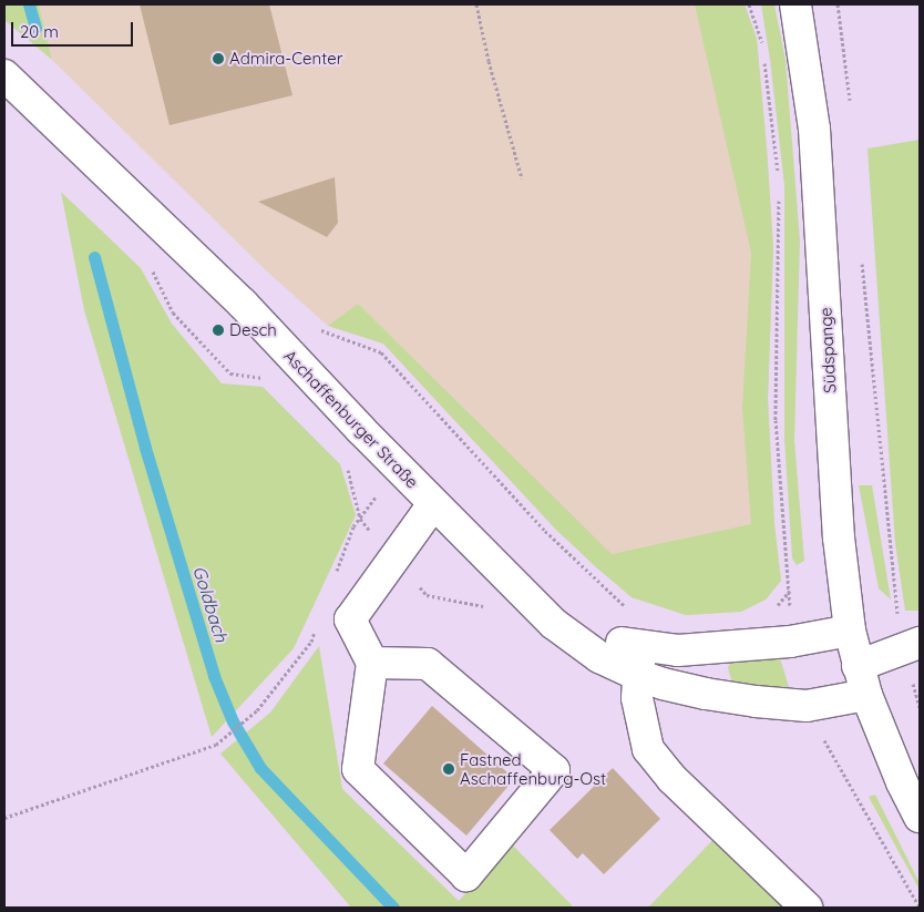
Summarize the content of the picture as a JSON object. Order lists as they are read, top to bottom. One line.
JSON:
{"streets":{"street":["Südspange","Aschaffenburger Straße"]},"crossings":[["Südspange","Aschaffenburger Straße"]],"water":["Goldbach"],"places":["Admira-Center","Desch","Fastned Aschaffenburg-Ost"],"scale_bar":"20 m"}
